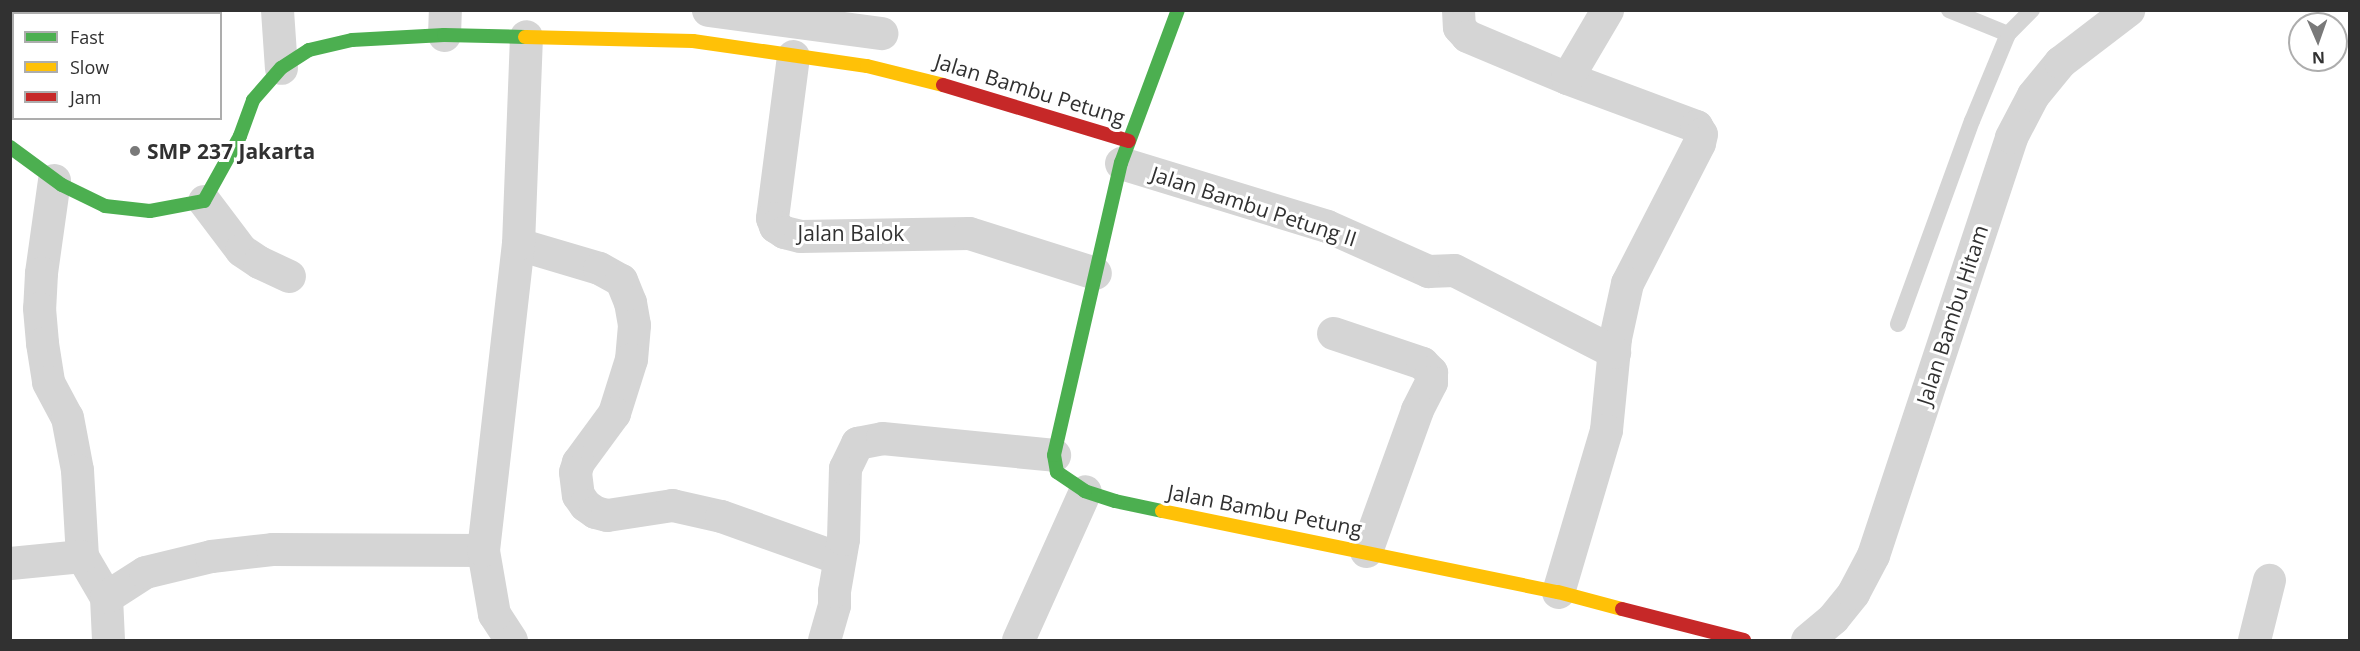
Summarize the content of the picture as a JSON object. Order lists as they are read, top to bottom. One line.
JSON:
{"streets":{"street":["Jalan Bambu Petung","Jalan Bambu Petung II","Jalan Balok","Jalan Bambu Hitam"]},"crossings":[["Jalan Bambu Petung","Jalan Bambu Petung II"],["Jalan Bambu Petung","Jalan Balok"]],"places":["SMP 237 Jakarta"],"legend":["Fast","Slow","Jam"],"north":"bottom"}
